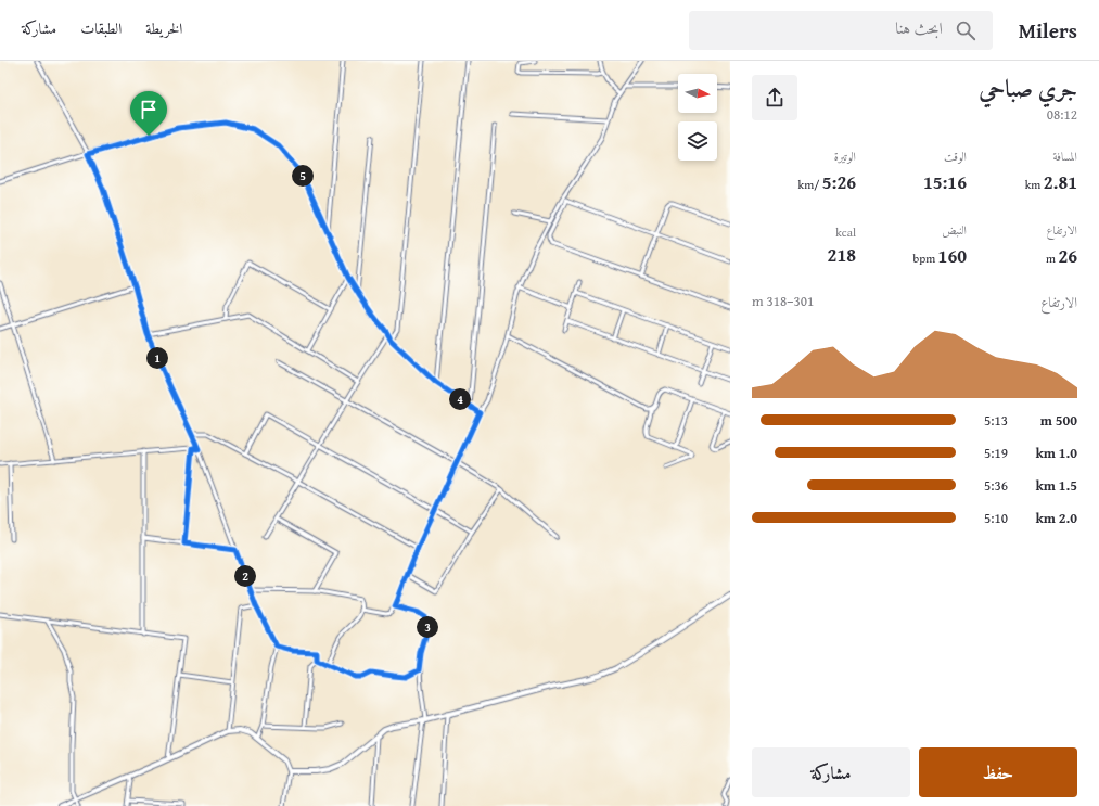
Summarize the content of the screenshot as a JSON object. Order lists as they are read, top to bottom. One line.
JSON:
{"north":"right","page":{"header":"Milers","search":"ابحث هنا","nav":["الخريطة","الطبقات","مشاركة"],"heading":["جري صباحي","08:12"],"stats":[["المسافة","2.81 km"],["الوقت","15:16"],["الوتيرة","5:26 /km"],["الارتفاع","26 m"],["النبض","160 bpm"],["kcal","218"]],"pins":["5","1","4","2","3"],"chart":["الارتفاع","301–318 m"],"list":[{"name":"500 m","note":"5:13"},{"name":"1.0 km","note":"5:19"},{"name":"1.5 km","note":"5:36"},{"name":"2.0 km","note":"5:10"}],"buttons":["حفظ","مشاركة"]}}
